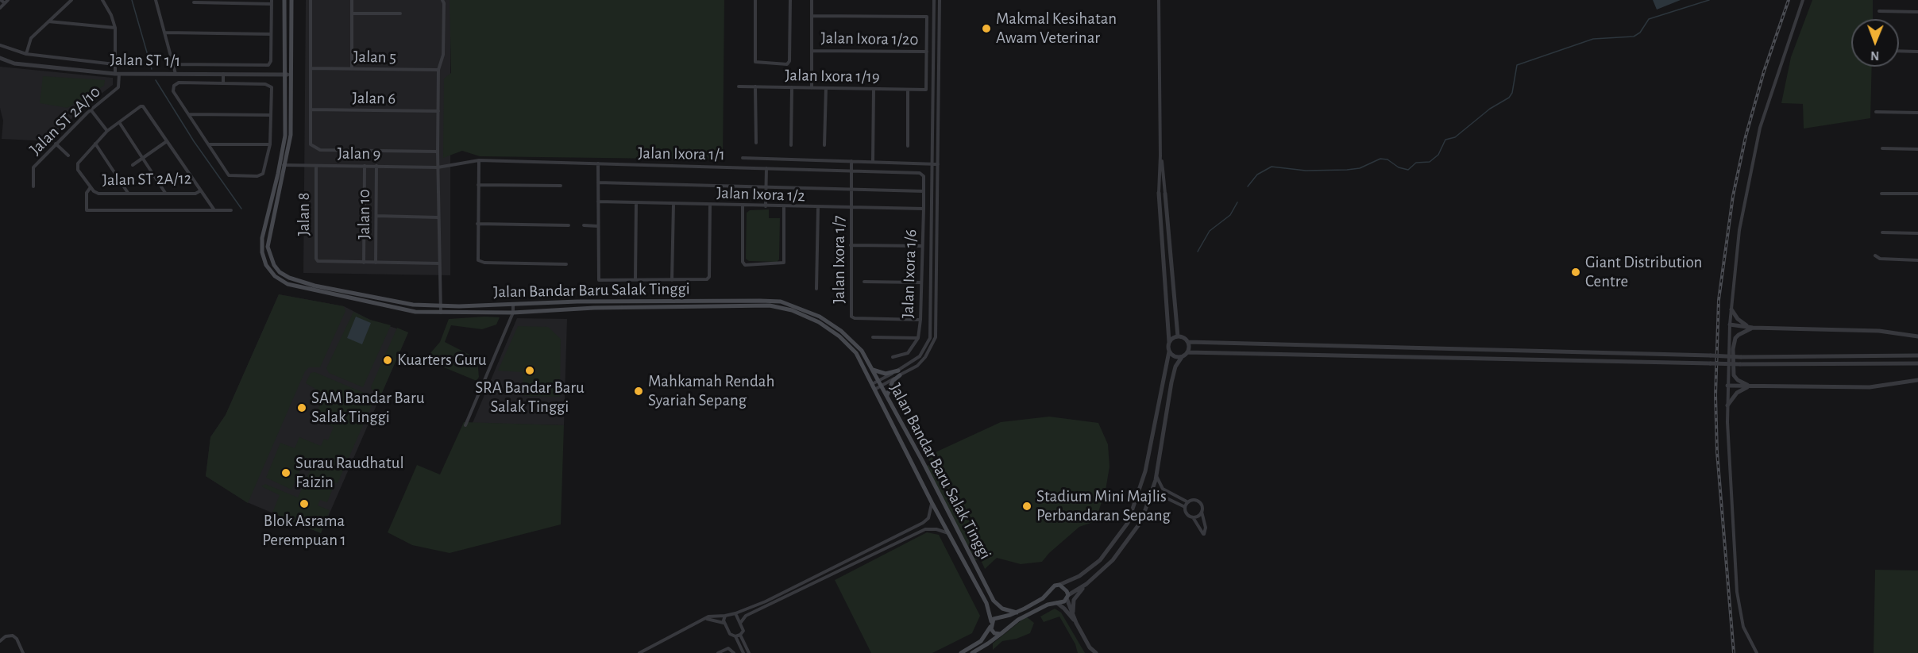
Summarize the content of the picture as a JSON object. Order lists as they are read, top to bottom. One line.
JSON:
{"streets":{"main road":["Jalan Bandar Baru Salak Tinggi"],"street":["Jalan Ixora 1/20","Jalan 5","Jalan ST 1/1","Jalan Ixora 1/19","Jalan 6","Jalan ST 2A/10","Jalan 9","Jalan Ixora 1/1","Jalan ST 2A/12","Jalan Ixora 1/2","Jalan 8","Jalan 10","Jalan Ixora 1/7","Jalan Ixora 1/6"]},"crossings":[["Jalan Ixora 1/20","Jalan Ixora 1/19"],["Jalan ST 1/1","Jalan ST 2A/10"],["Jalan ST 1/1","Jalan Bandar Baru Salak Tinggi"],["Jalan 9","Jalan Ixora 1/1"],["Jalan 9","Jalan 8"],["Jalan 9","Jalan 10"],["Jalan 9","Jalan Bandar Baru Salak Tinggi"],["Jalan Ixora 1/1","Jalan Ixora 1/7"],["Jalan Ixora 1/1","Jalan Ixora 1/6"],["Jalan Ixora 1/2","Jalan Ixora 1/7"],["Jalan Ixora 1/2","Jalan Ixora 1/6"],["Jalan 8","Jalan 10"],["Jalan Ixora 1/7","Jalan Ixora 1/6"]],"places":["Makmal Kesihatan Awam Veterinar","Giant Distribution Centre","Kuarters Guru","SRA Bandar Baru Salak Tinggi","Mahkamah Rendah Syariah Sepang","SAM Bandar Baru Salak Tinggi","Surau Raudhatul Faizin","Blok Asrama Perempuan 1","Stadium Mini Majlis Perbandaran Sepang"],"north":"bottom"}
